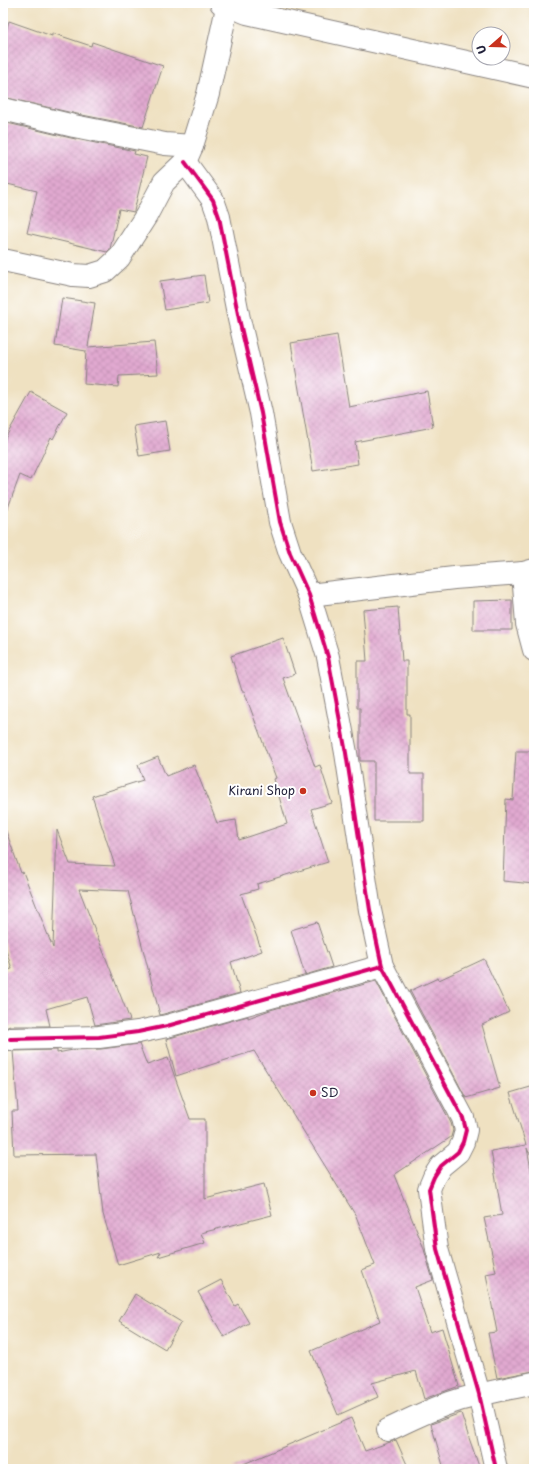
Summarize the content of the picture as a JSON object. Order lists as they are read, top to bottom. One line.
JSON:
{"places":["Kirani Shop","SD"],"north":"left"}
